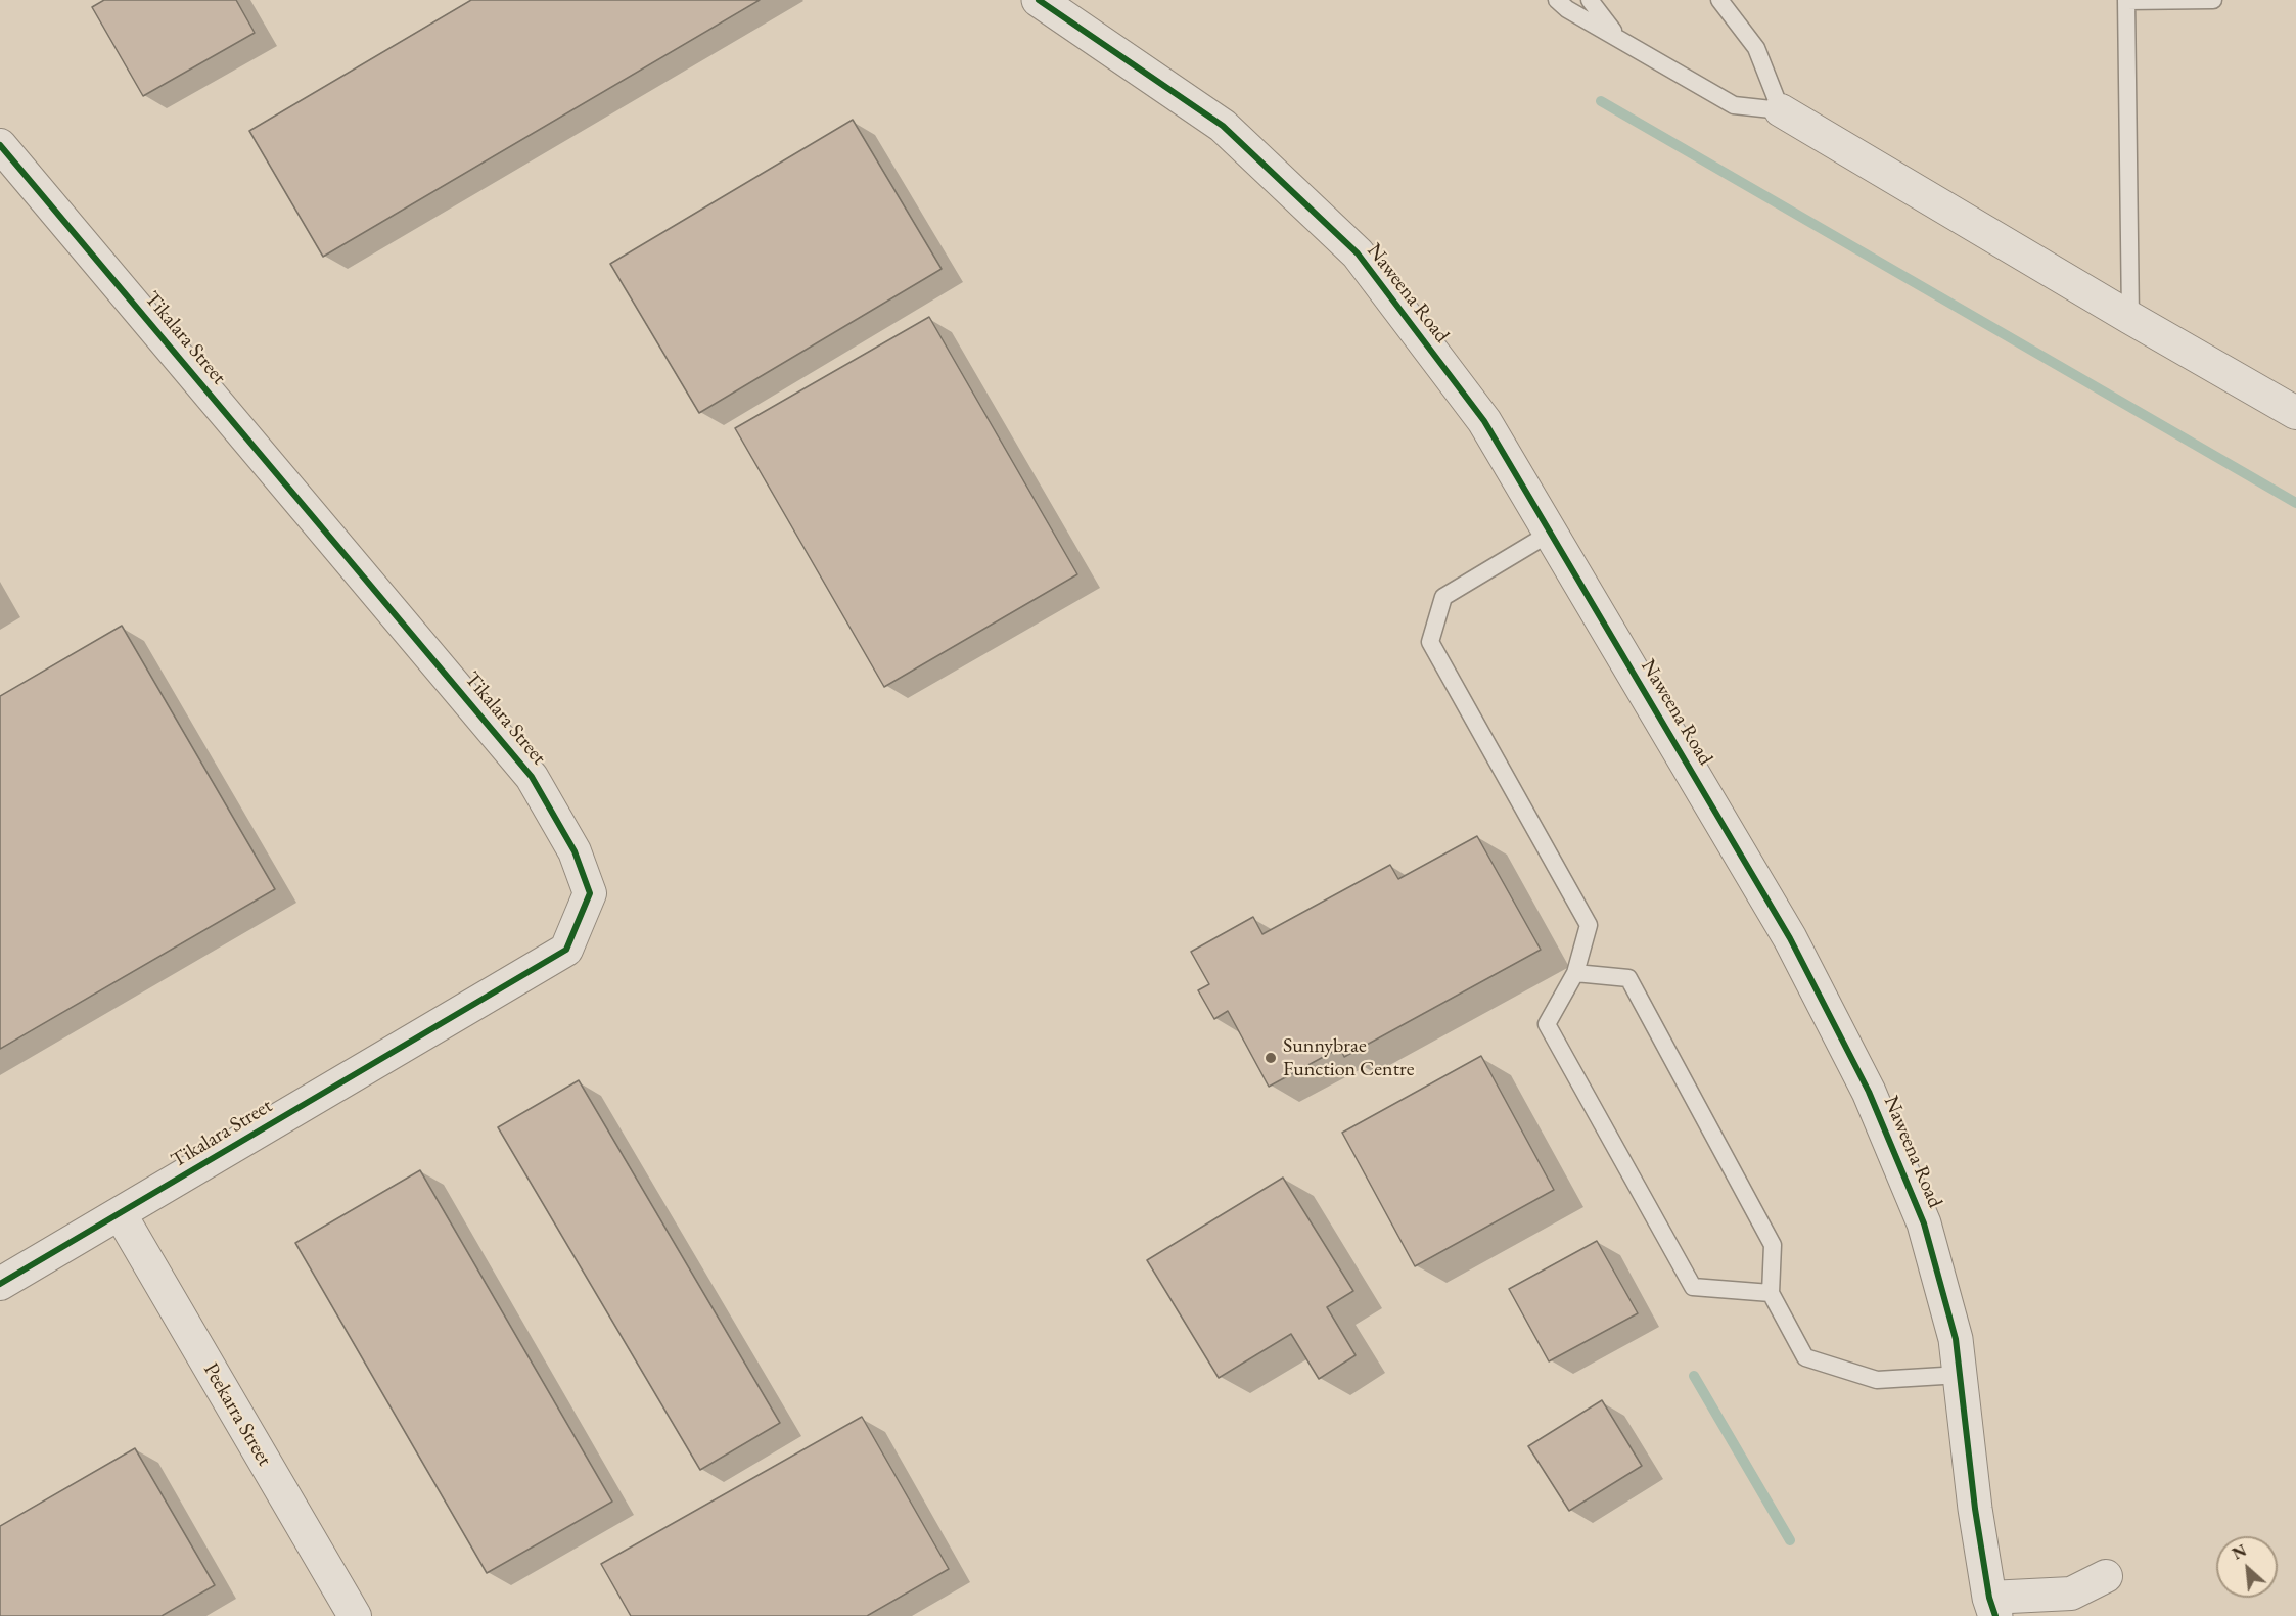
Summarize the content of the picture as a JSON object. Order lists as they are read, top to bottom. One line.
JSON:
{"streets":{"street":["Naweena Road","Tikalara Street","Peekarra Street"]},"crossings":[["Tikalara Street","Peekarra Street"]],"places":["Sunnybrae Function Centre"],"north":"top left"}
